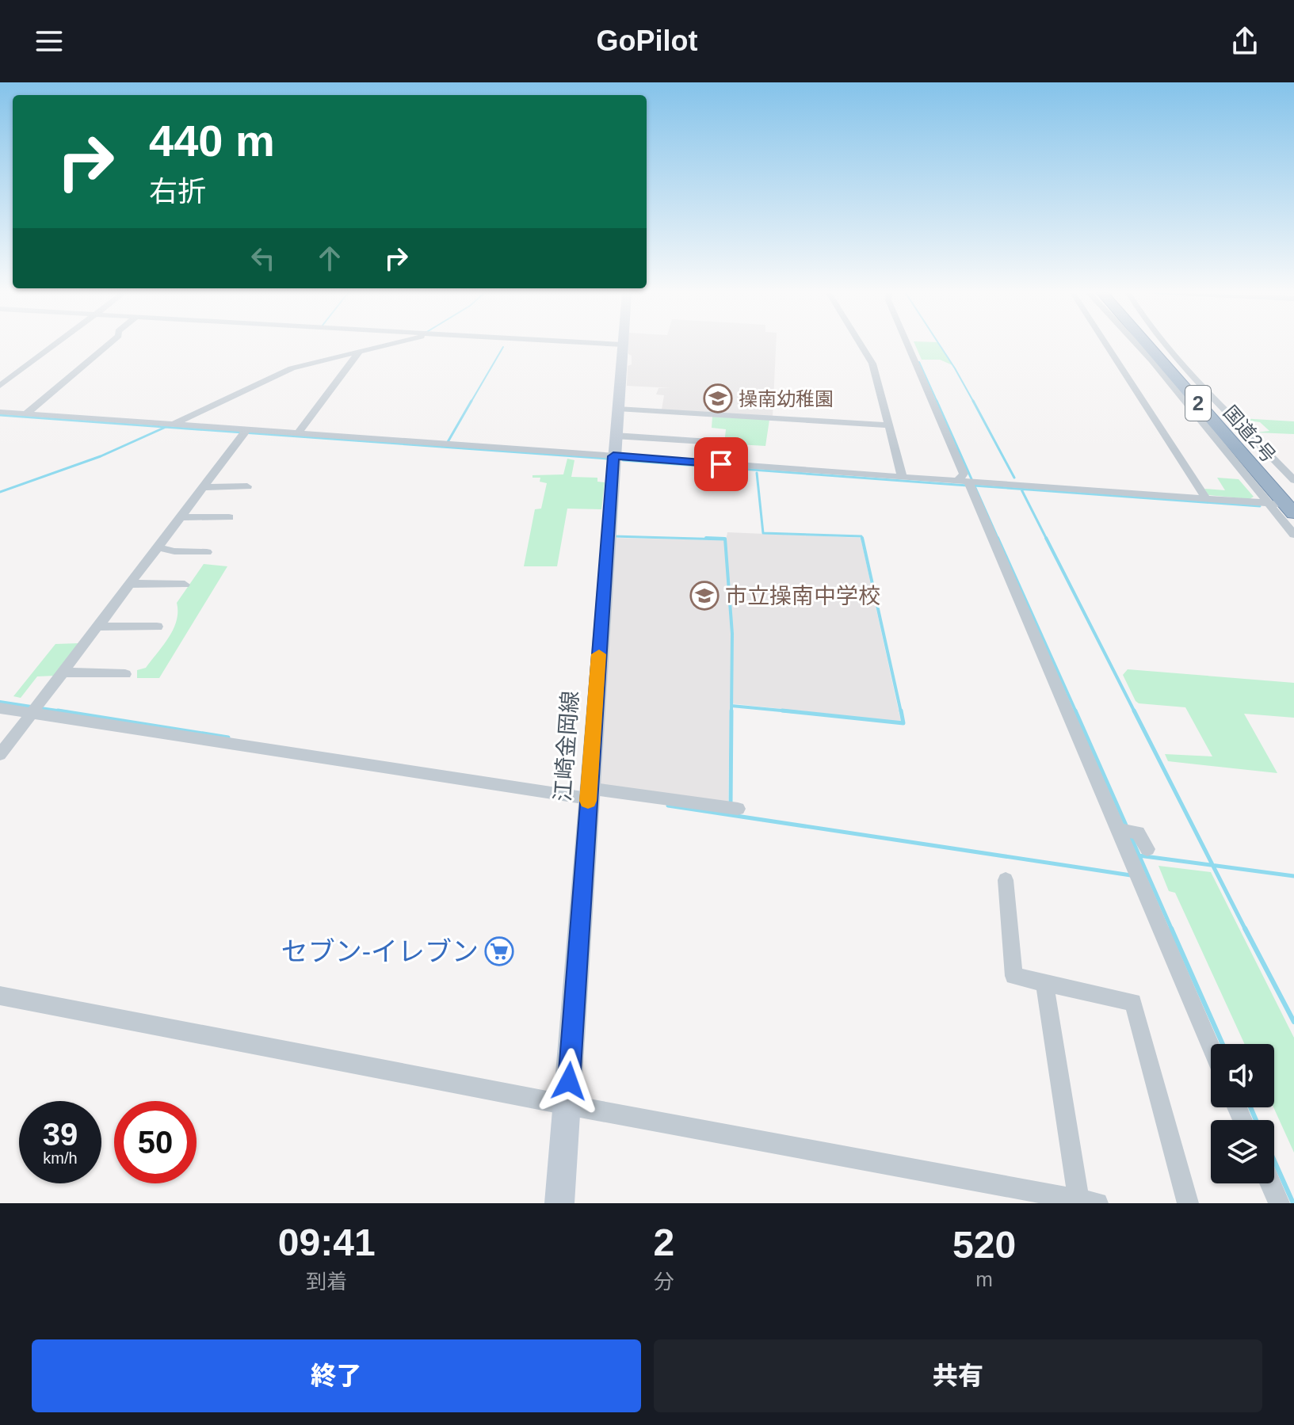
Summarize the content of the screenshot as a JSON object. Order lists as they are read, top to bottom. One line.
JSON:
{"streets":{"highway":["2","国道2号"],"main road":["江崎金岡線"]},"places":{"school or university":["操南幼稚園","市立操南中学校"],"supermarket":["セブン-イレブン"]},"page":{"header":"GoPilot","turn":["440 m","右折"],"speed":"39 km/h","limit":"50","eta":["09:41","到着","2","分","520","m"],"buttons":["終了","共有"]}}
